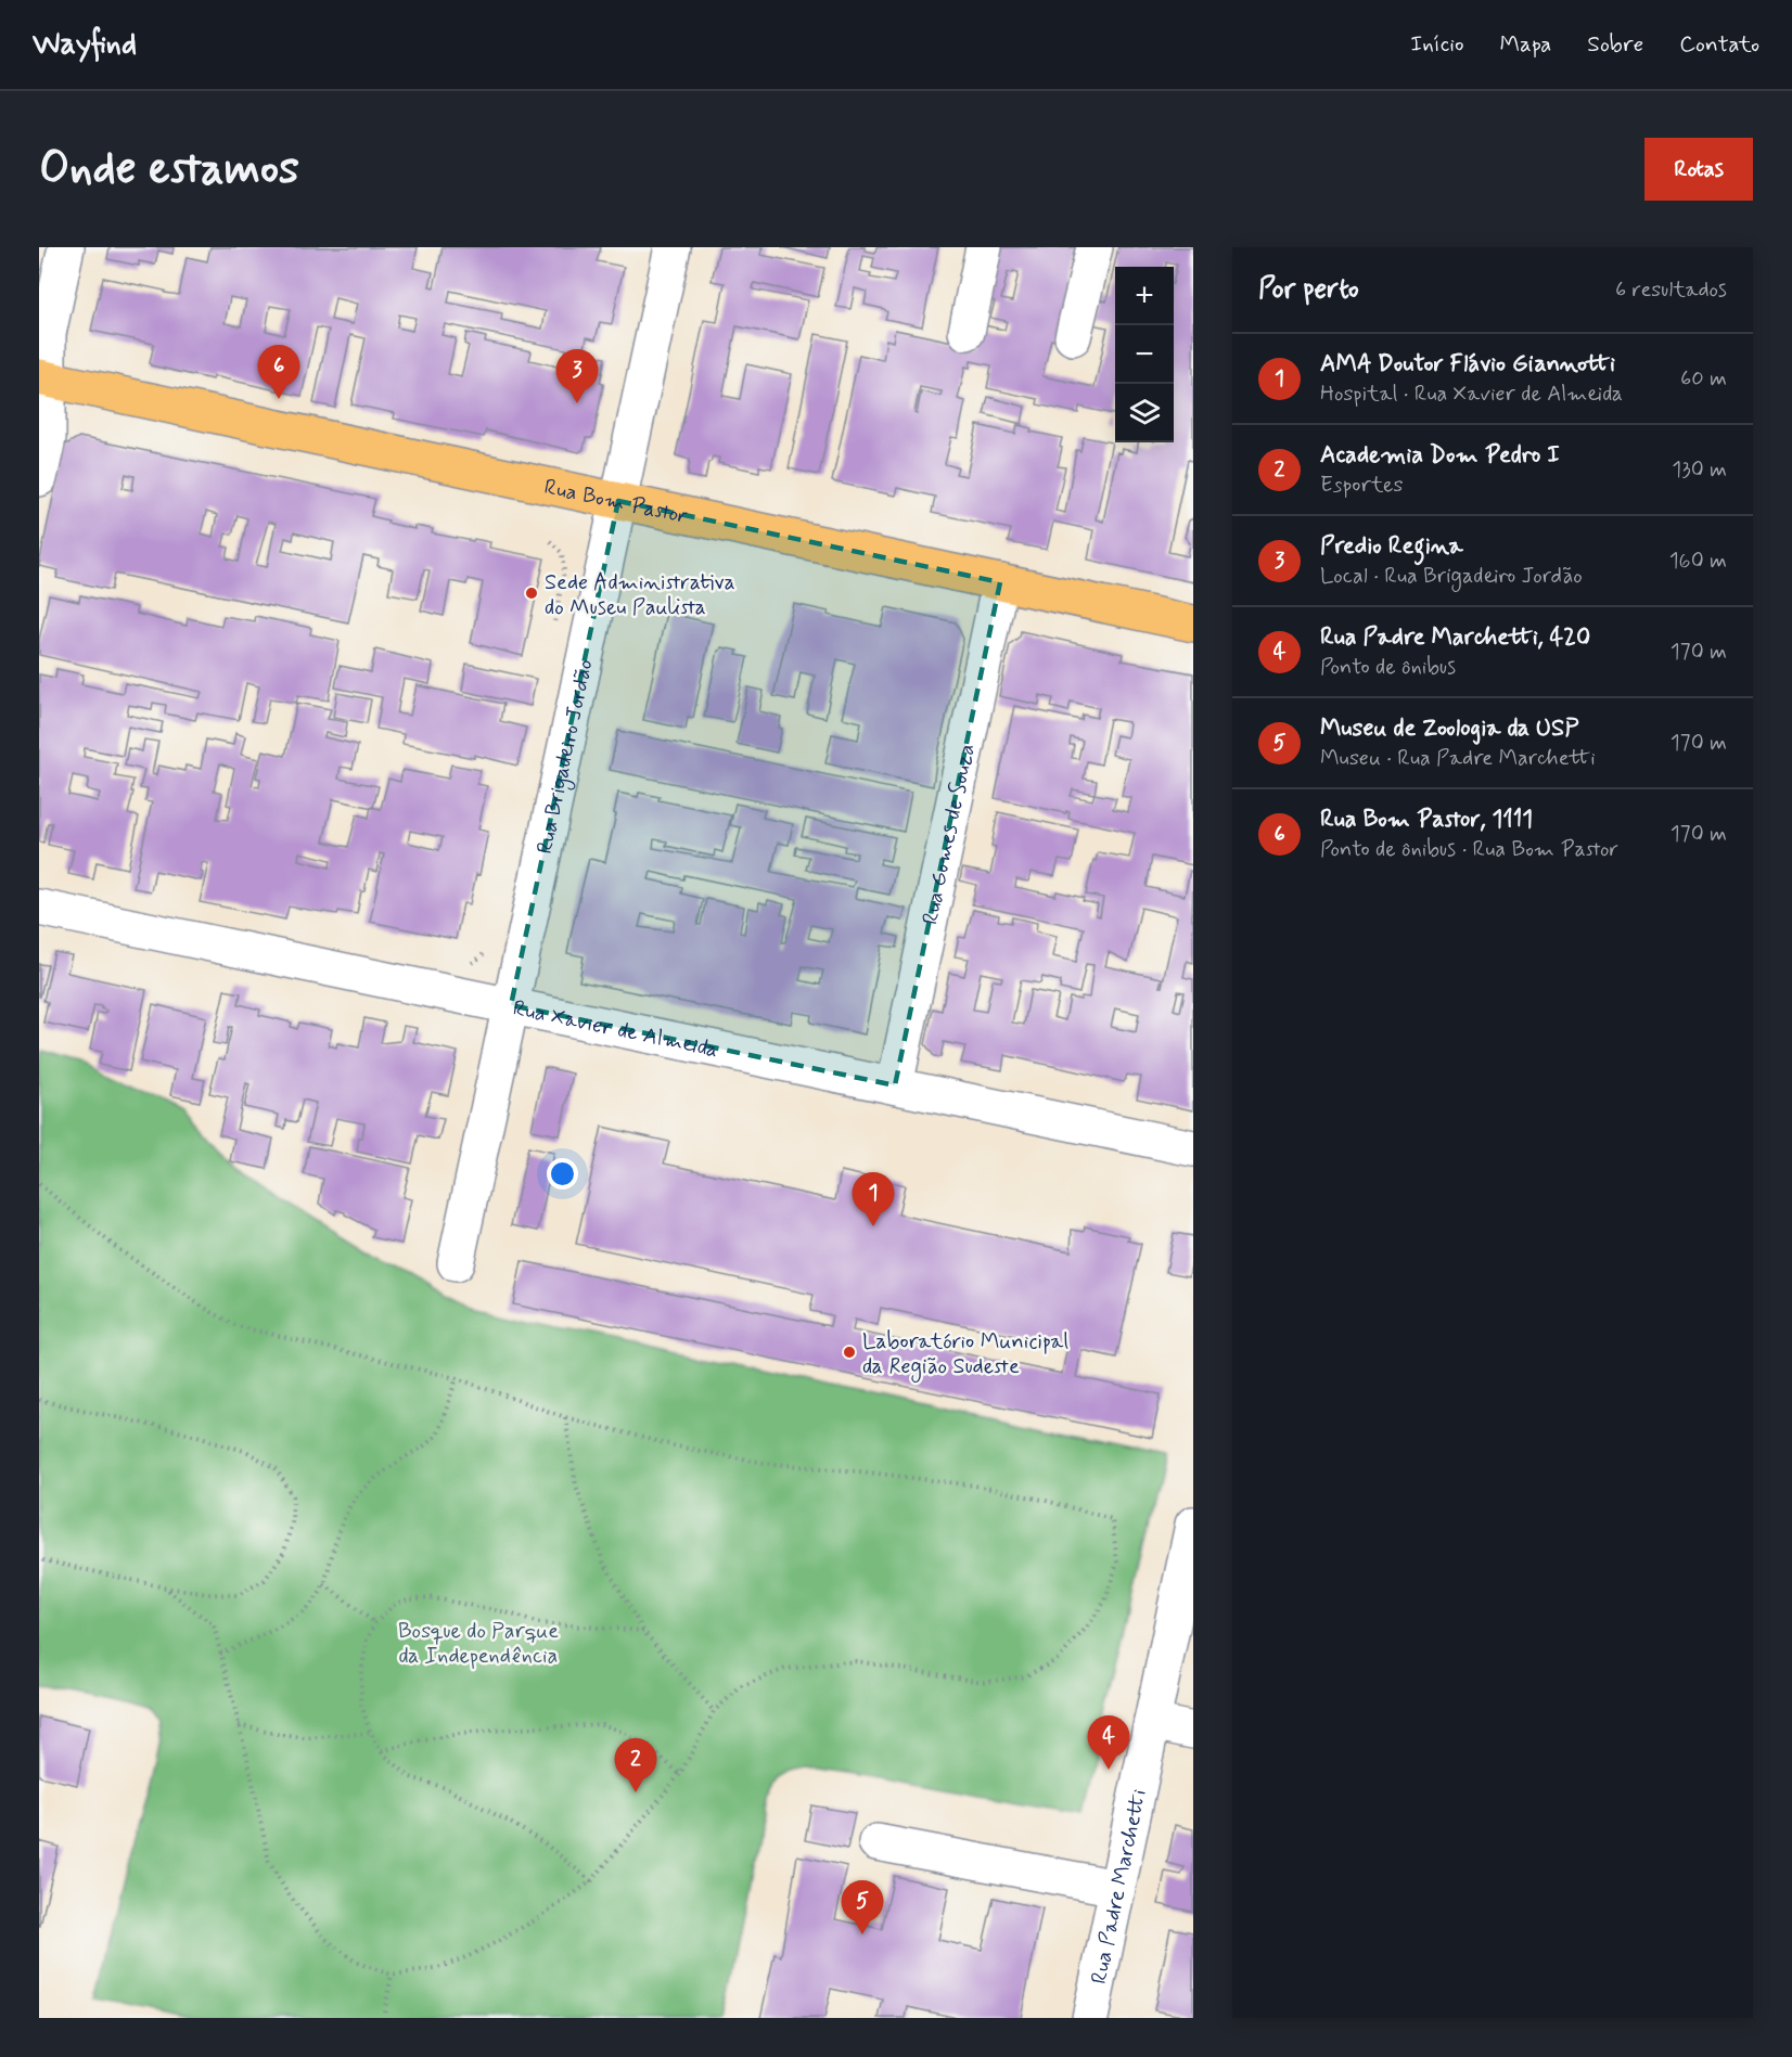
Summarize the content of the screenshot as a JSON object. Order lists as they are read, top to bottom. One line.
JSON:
{"streets":{"main road":["Rua Bom Pastor"],"street":["Rua Brigadeiro Jordão","Rua Gomes de Souza","Rua Xavier de Almeida","Rua Padre Marchetti"]},"crossings":[["Rua Bom Pastor","Rua Brigadeiro Jordão"],["Rua Bom Pastor","Rua Gomes de Souza"],["Rua Brigadeiro Jordão","Rua Xavier de Almeida"],["Rua Gomes de Souza","Rua Xavier de Almeida"]],"parks":["Bosque do Parque da Independência"],"places":["Sede Administrativa do Museu Paulista","Laboratório Municipal da Região Sudeste"],"page":{"header":"Wayfind","nav":["Início","Mapa","Sobre","Contato"],"buttons":"Rotas","title":"Onde estamos","heading":["Por perto","6 resultados"],"map_buttons":["+","−"],"list":[{"mark":"1","name":"AMA Doutor Flávio Giannotti","note":"Hospital · Rua Xavier de Almeida","value":"60 m"},{"mark":"2","name":"Academia Dom Pedro I","note":"Esportes","value":"130 m"},{"mark":"3","name":"Predio Regina","note":"Local · Rua Brigadeiro Jordão","value":"160 m"},{"mark":"4","name":"Rua Padre Marchetti, 420","note":"Ponto de ônibus","value":"170 m"},{"mark":"5","name":"Museu de Zoologia da USP","note":"Museu · Rua Padre Marchetti","value":"170 m"},{"mark":"6","name":"Rua Bom Pastor, 1111","note":"Ponto de ônibus · Rua Bom Pastor","value":"170 m"}],"pins":["6","3","1","4","2","5"]}}
